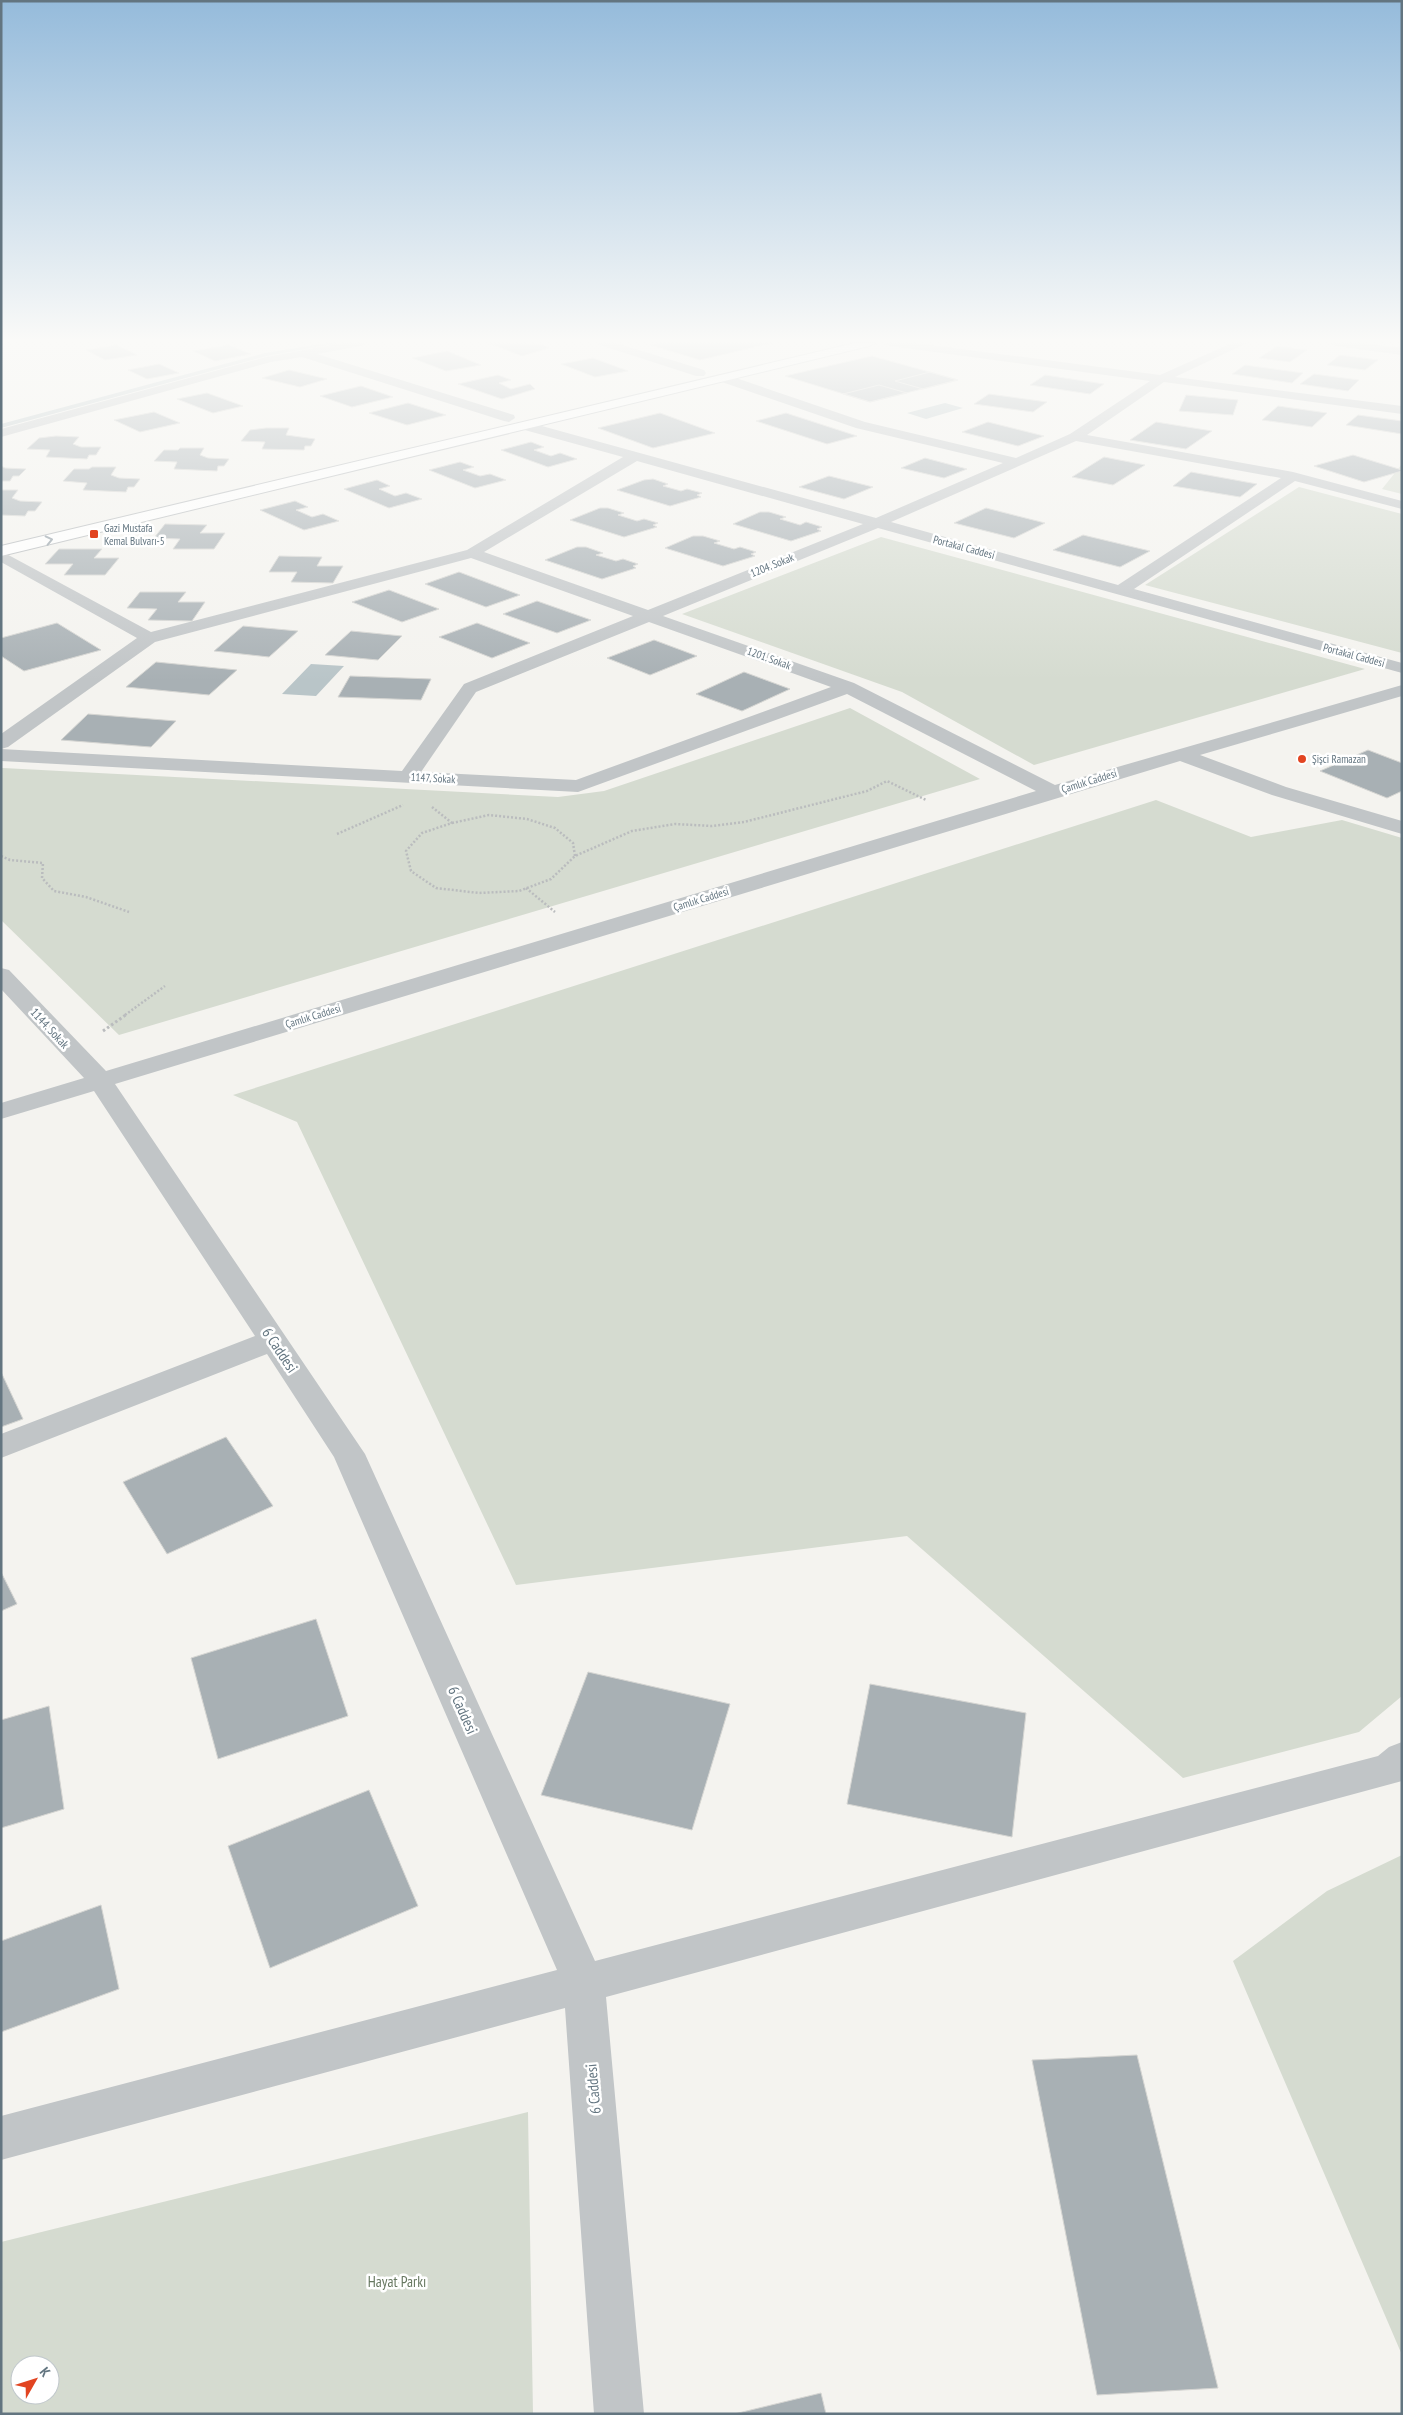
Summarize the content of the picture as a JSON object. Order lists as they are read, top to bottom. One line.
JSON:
{"streets":{"street":["Portakal Caddesi","1204. Sokak","1201. Sokak","1147. Sokak","Çamlık Caddesi","1144. Sokak","6 Caddesi"]},"crossings":[["Portakal Caddesi","1204. Sokak"],["1204. Sokak","1201. Sokak"],["1204. Sokak","1147. Sokak"],["1201. Sokak","1147. Sokak"],["1201. Sokak","Çamlık Caddesi"],["Çamlık Caddesi","1144. Sokak"],["Çamlık Caddesi","6 Caddesi"],["1144. Sokak","6 Caddesi"]],"parks":["Hayat Parkı"],"places":{"transit":["Gazi Mustafa Kemal Bulvarı-5"],"other":["Şişci Ramazan"]},"north":"top right"}
